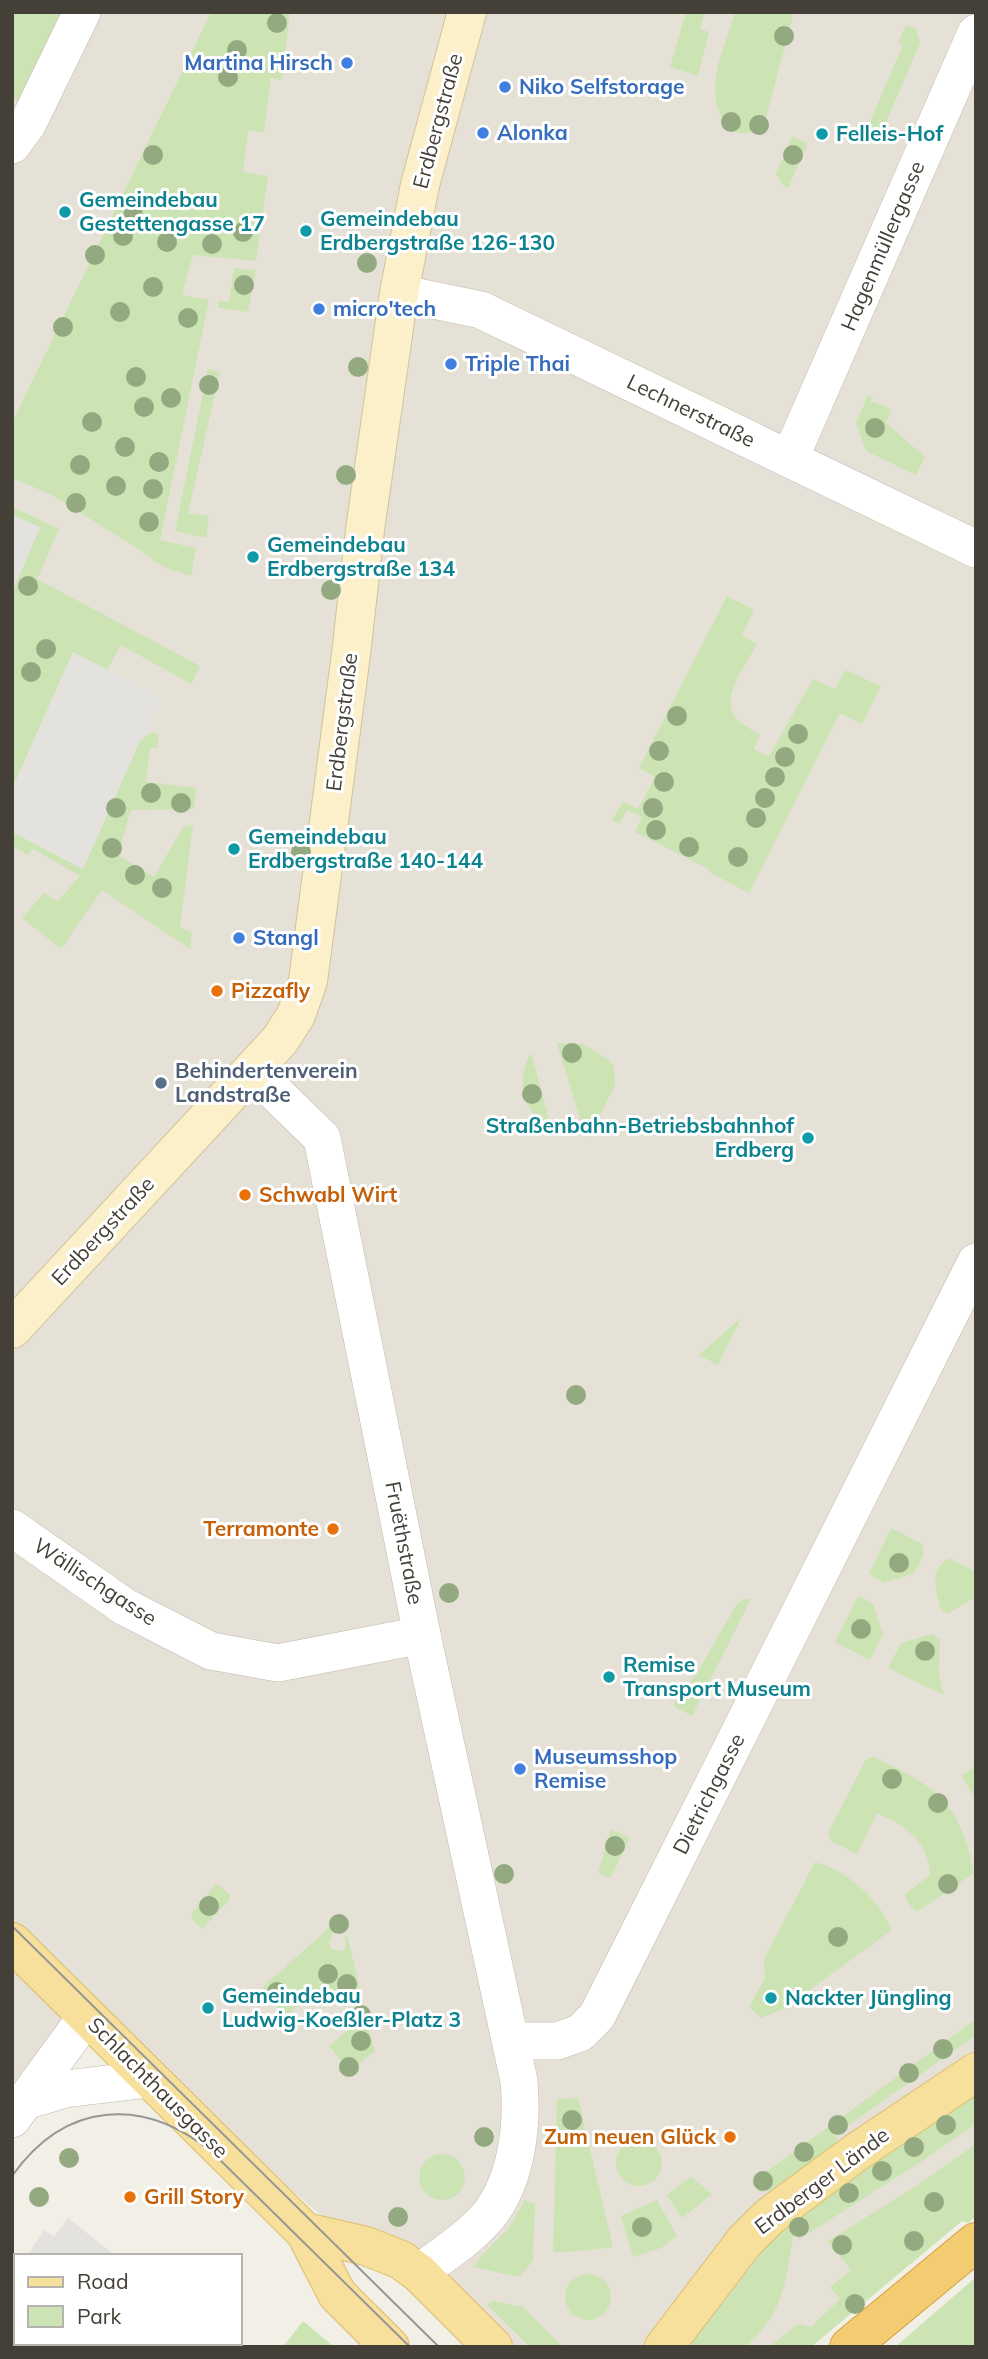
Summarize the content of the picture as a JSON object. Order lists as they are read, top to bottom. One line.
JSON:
{"streets":{"main road":["Schlachthausgasse","Erdberger Lände"],"street":["Erdbergstraße","Hagenmüllergasse","Lechnerstraße","Fruëthstraße","Wällischgasse","Dietrichgasse"]},"crossings":[["Erdbergstraße","Lechnerstraße"],["Erdbergstraße","Fruëthstraße"],["Hagenmüllergasse","Lechnerstraße"],["Fruëthstraße","Wällischgasse"],["Fruëthstraße","Dietrichgasse"]],"places":["Martina Hirsch","Niko Selfstorage","Alonka","Felleis-Hof","Gemeindebau Gestettengasse 17","Gemeindebau Erdbergstraße 126-130","micro'tech","Triple Thai","Gemeindebau Erdbergstraße 134","Gemeindebau Erdbergstraße 140-144","Stangl","Pizzafly","Behindertenverein Landstraße","Straßenbahn-Betriebsbahnhof Erdberg","Schwabl Wirt","Terramonte","Remise Transport Museum","Museumsshop Remise","Nackter Jüngling","Gemeindebau Ludwig-Koeßler-Platz 3","Zum neuen Glück","Grill Story"],"legend":["Road","Park"]}
